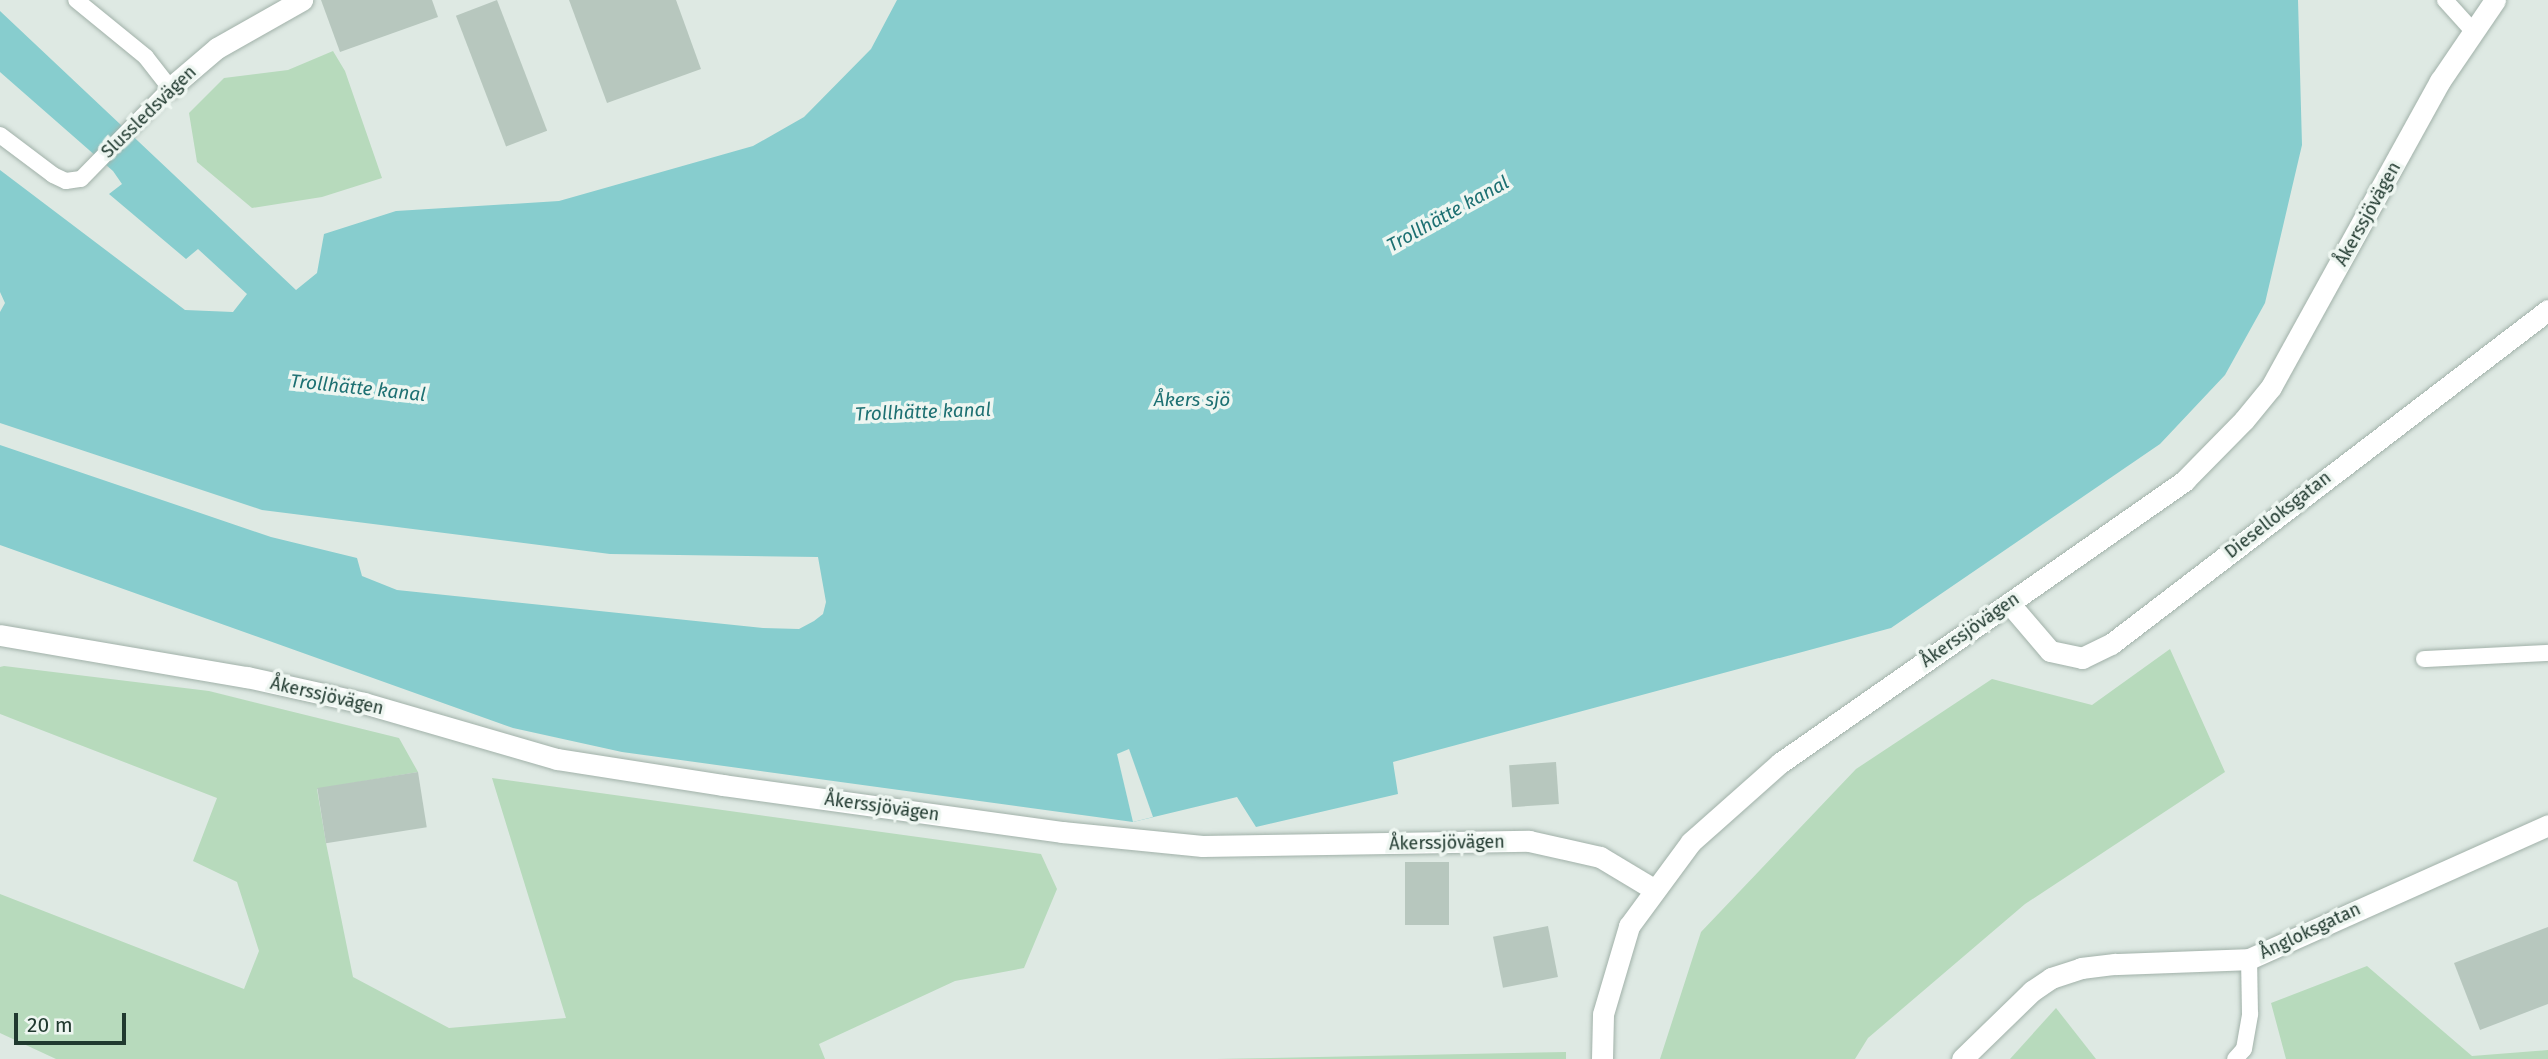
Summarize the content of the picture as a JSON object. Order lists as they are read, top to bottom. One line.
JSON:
{"streets":{"street":["Slussledsvägen","Åkerssjövägen","Dieselloksgatan","Ångloksgatan"]},"crossings":[["Åkerssjövägen","Dieselloksgatan"]],"water":["Trollhätte kanal","Åkers sjö"],"scale_bar":"20 m"}
